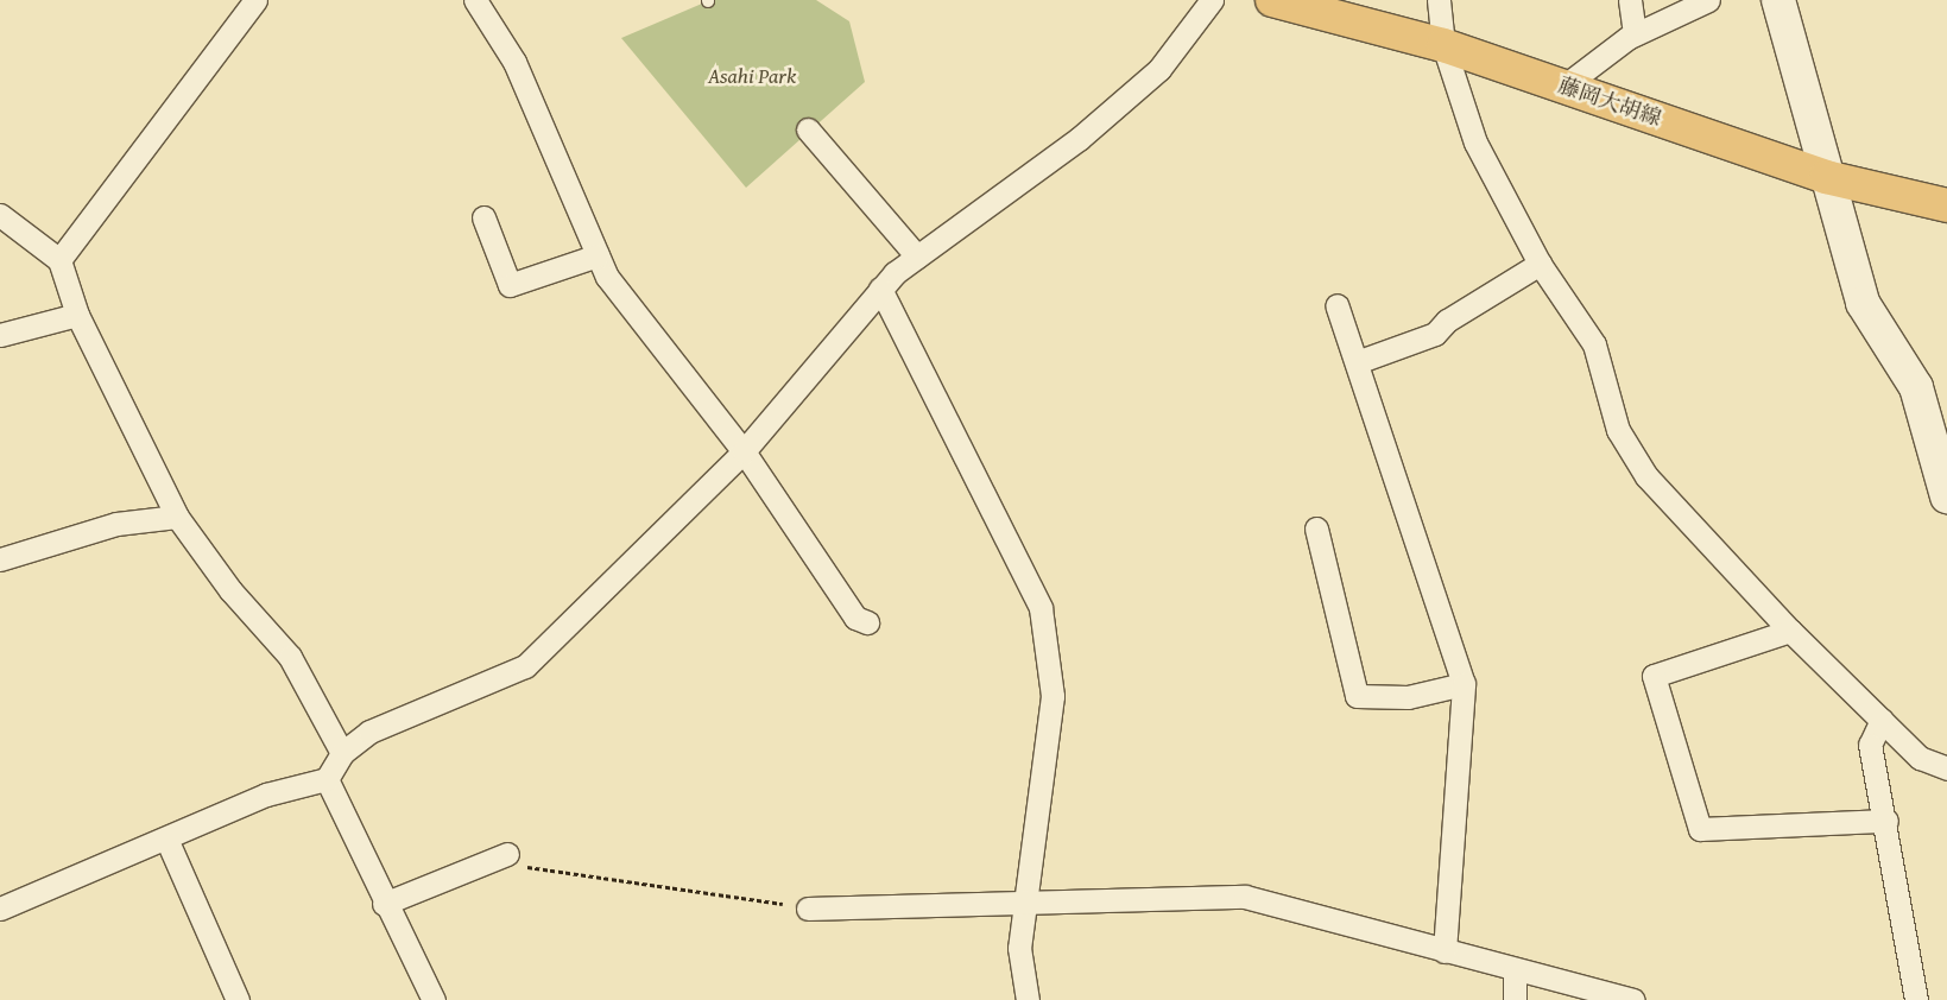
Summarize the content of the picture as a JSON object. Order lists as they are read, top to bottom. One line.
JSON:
{"streets":{"main road":["藤岡大胡線"]},"parks":["Asahi Park"]}
